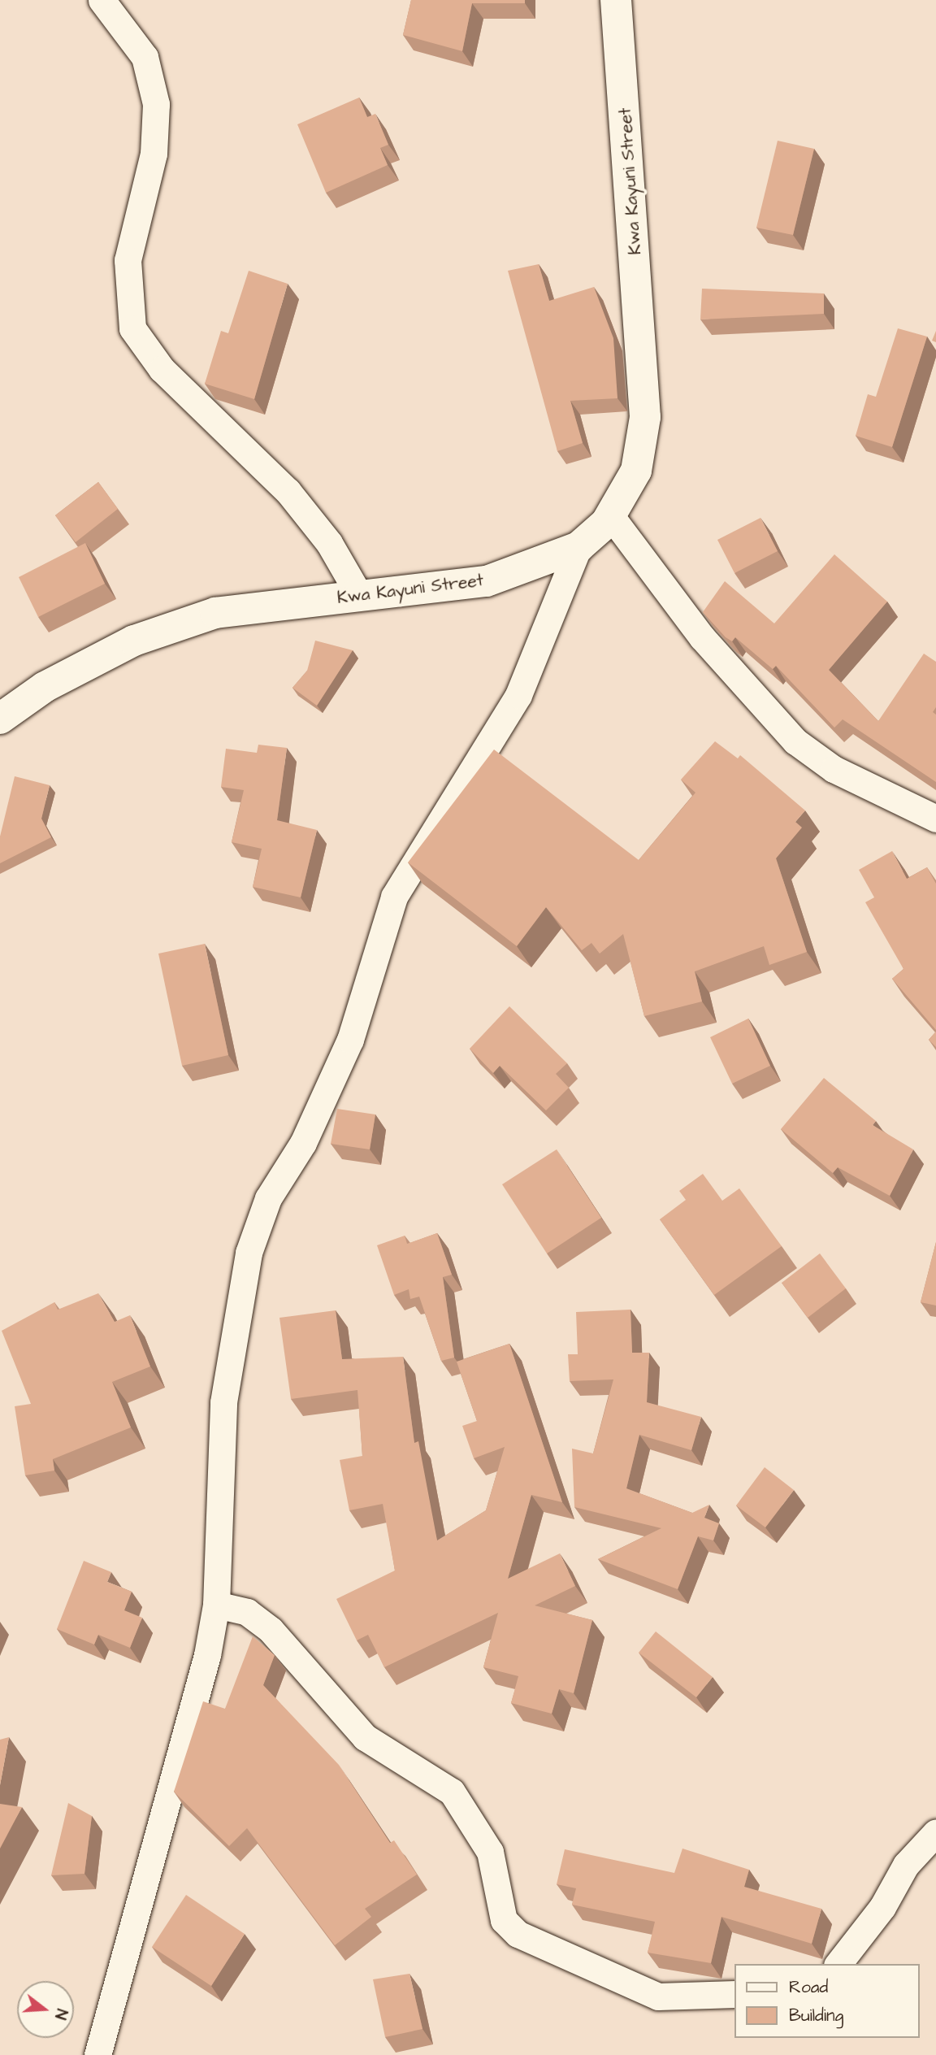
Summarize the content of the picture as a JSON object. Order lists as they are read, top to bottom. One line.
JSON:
{"streets":{"street":["Kwa Kayuni Street"]},"legend":["Road","Building"],"north":"right"}
